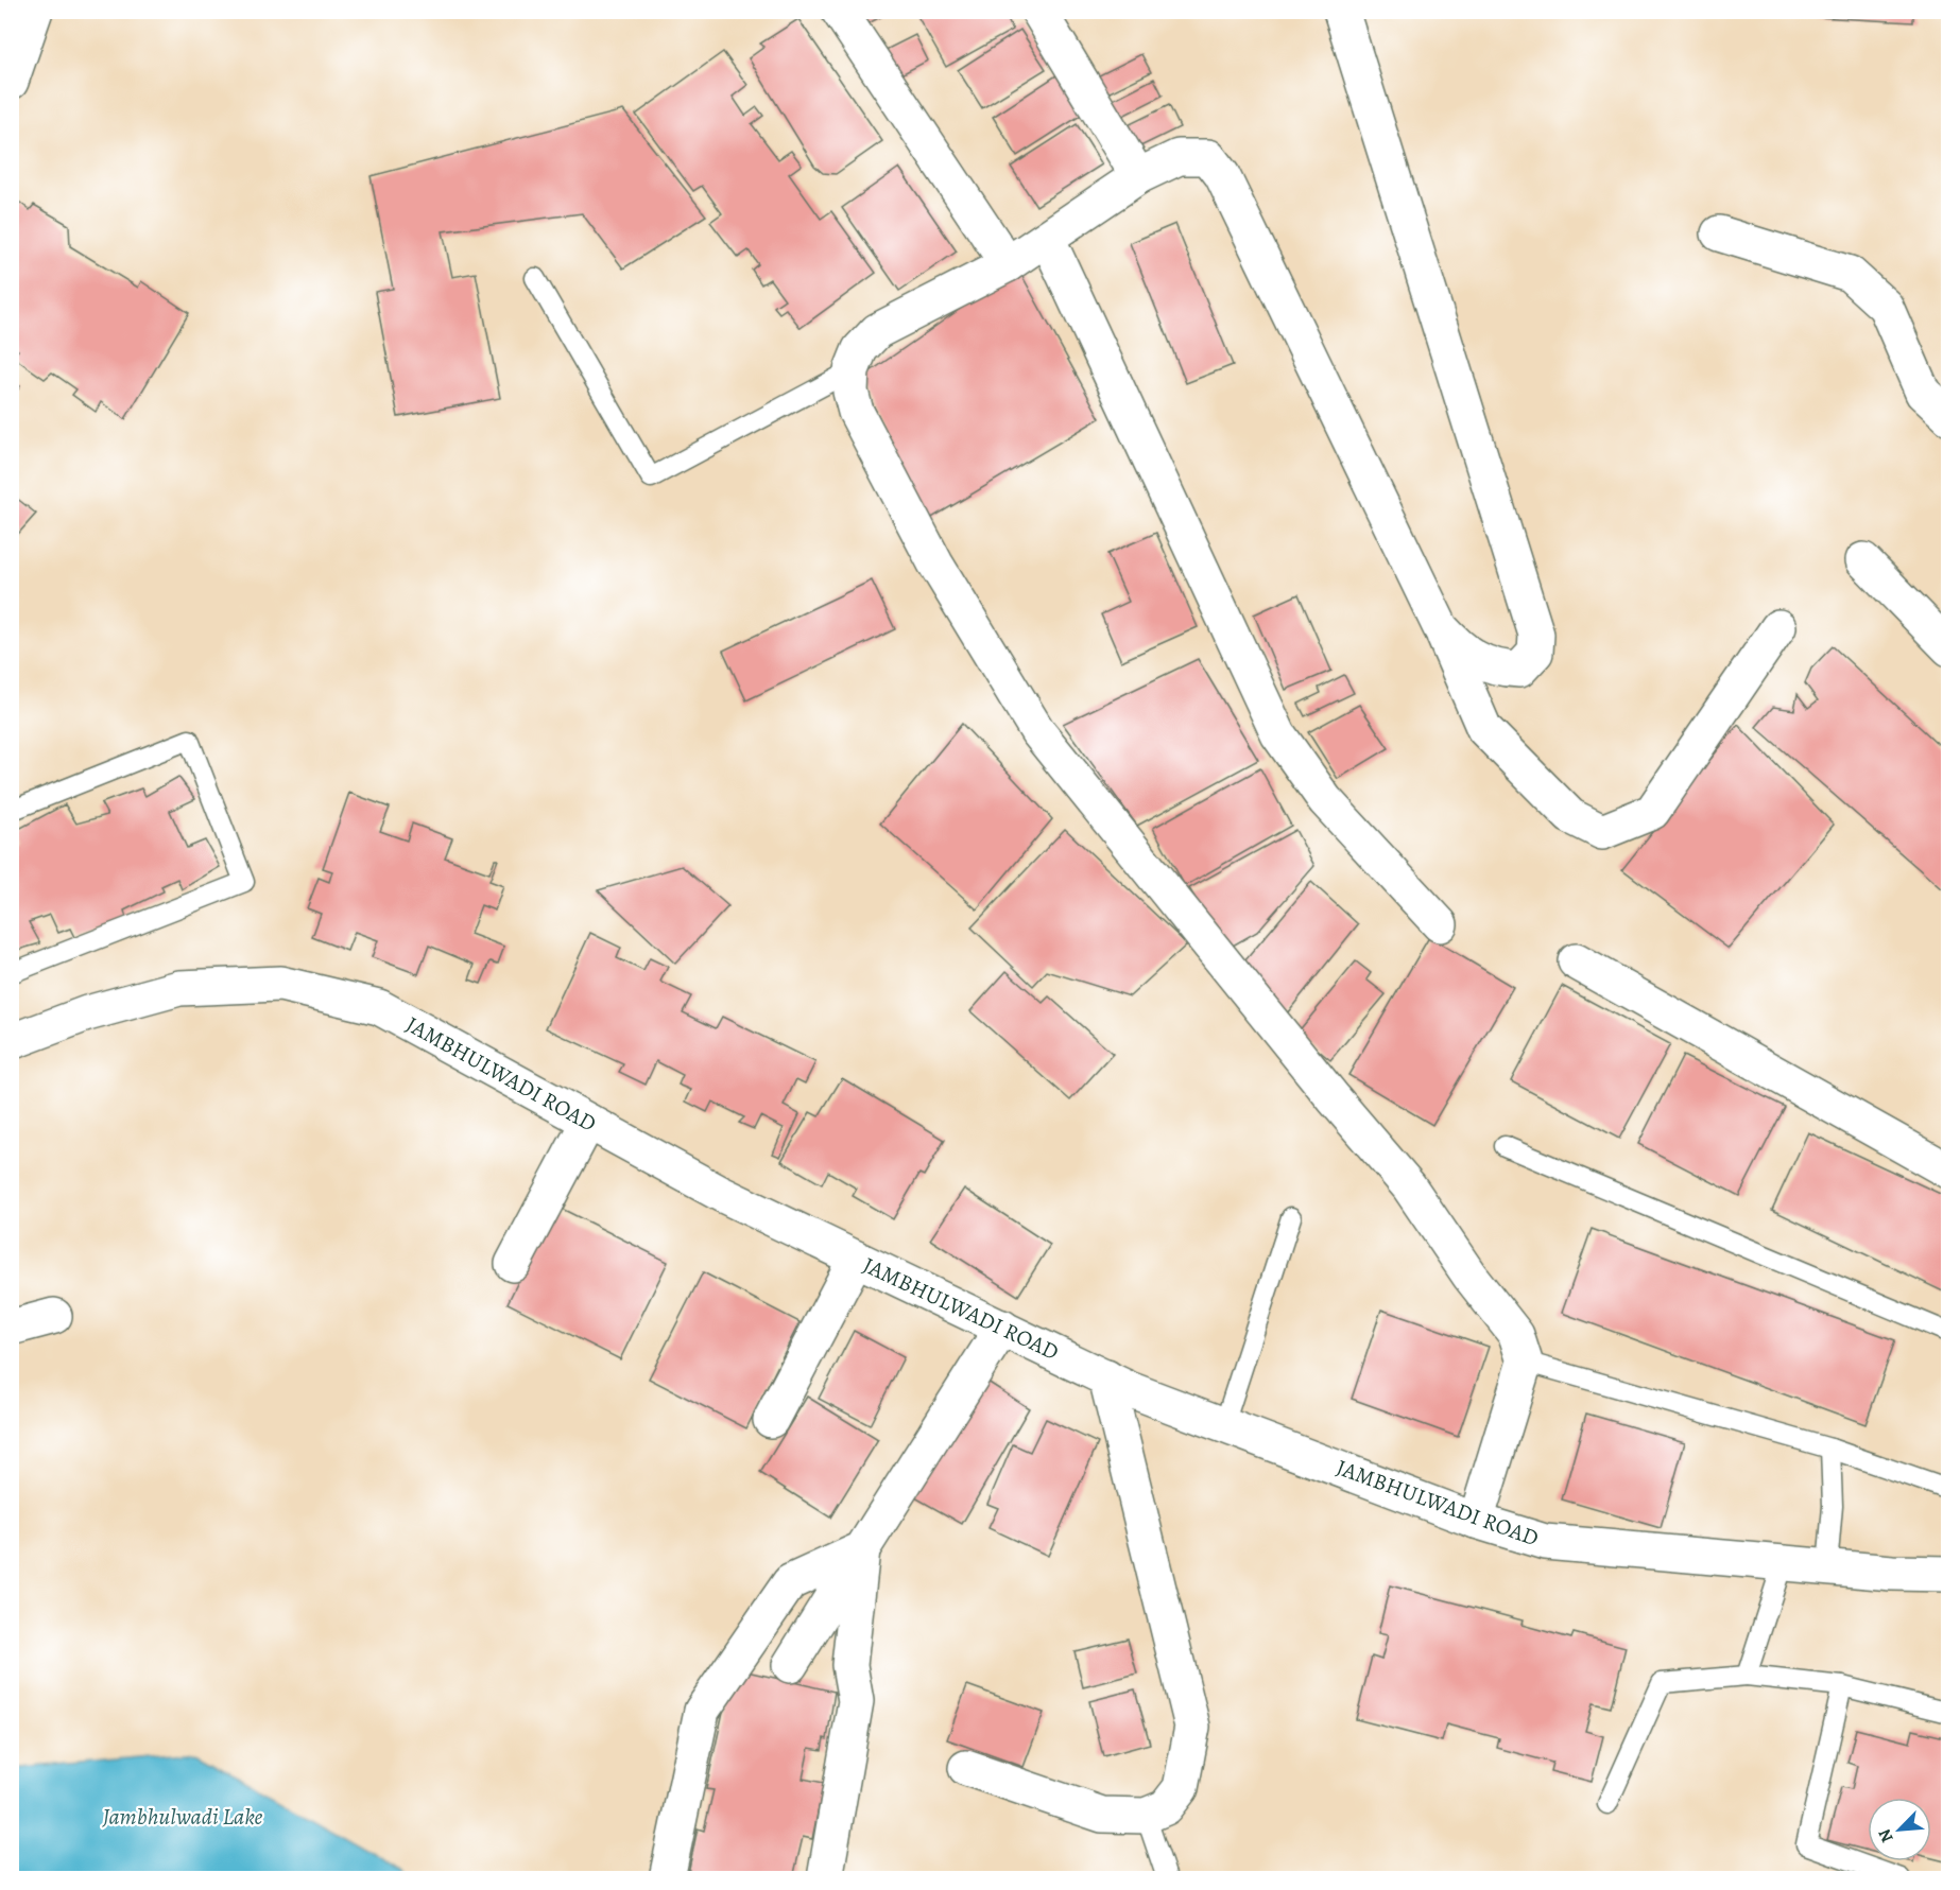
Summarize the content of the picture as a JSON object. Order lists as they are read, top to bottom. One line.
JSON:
{"streets":{"street":["JAMBHULWADI ROAD"]},"water":["Jambhulwadi Lake"],"north":"bottom left"}
